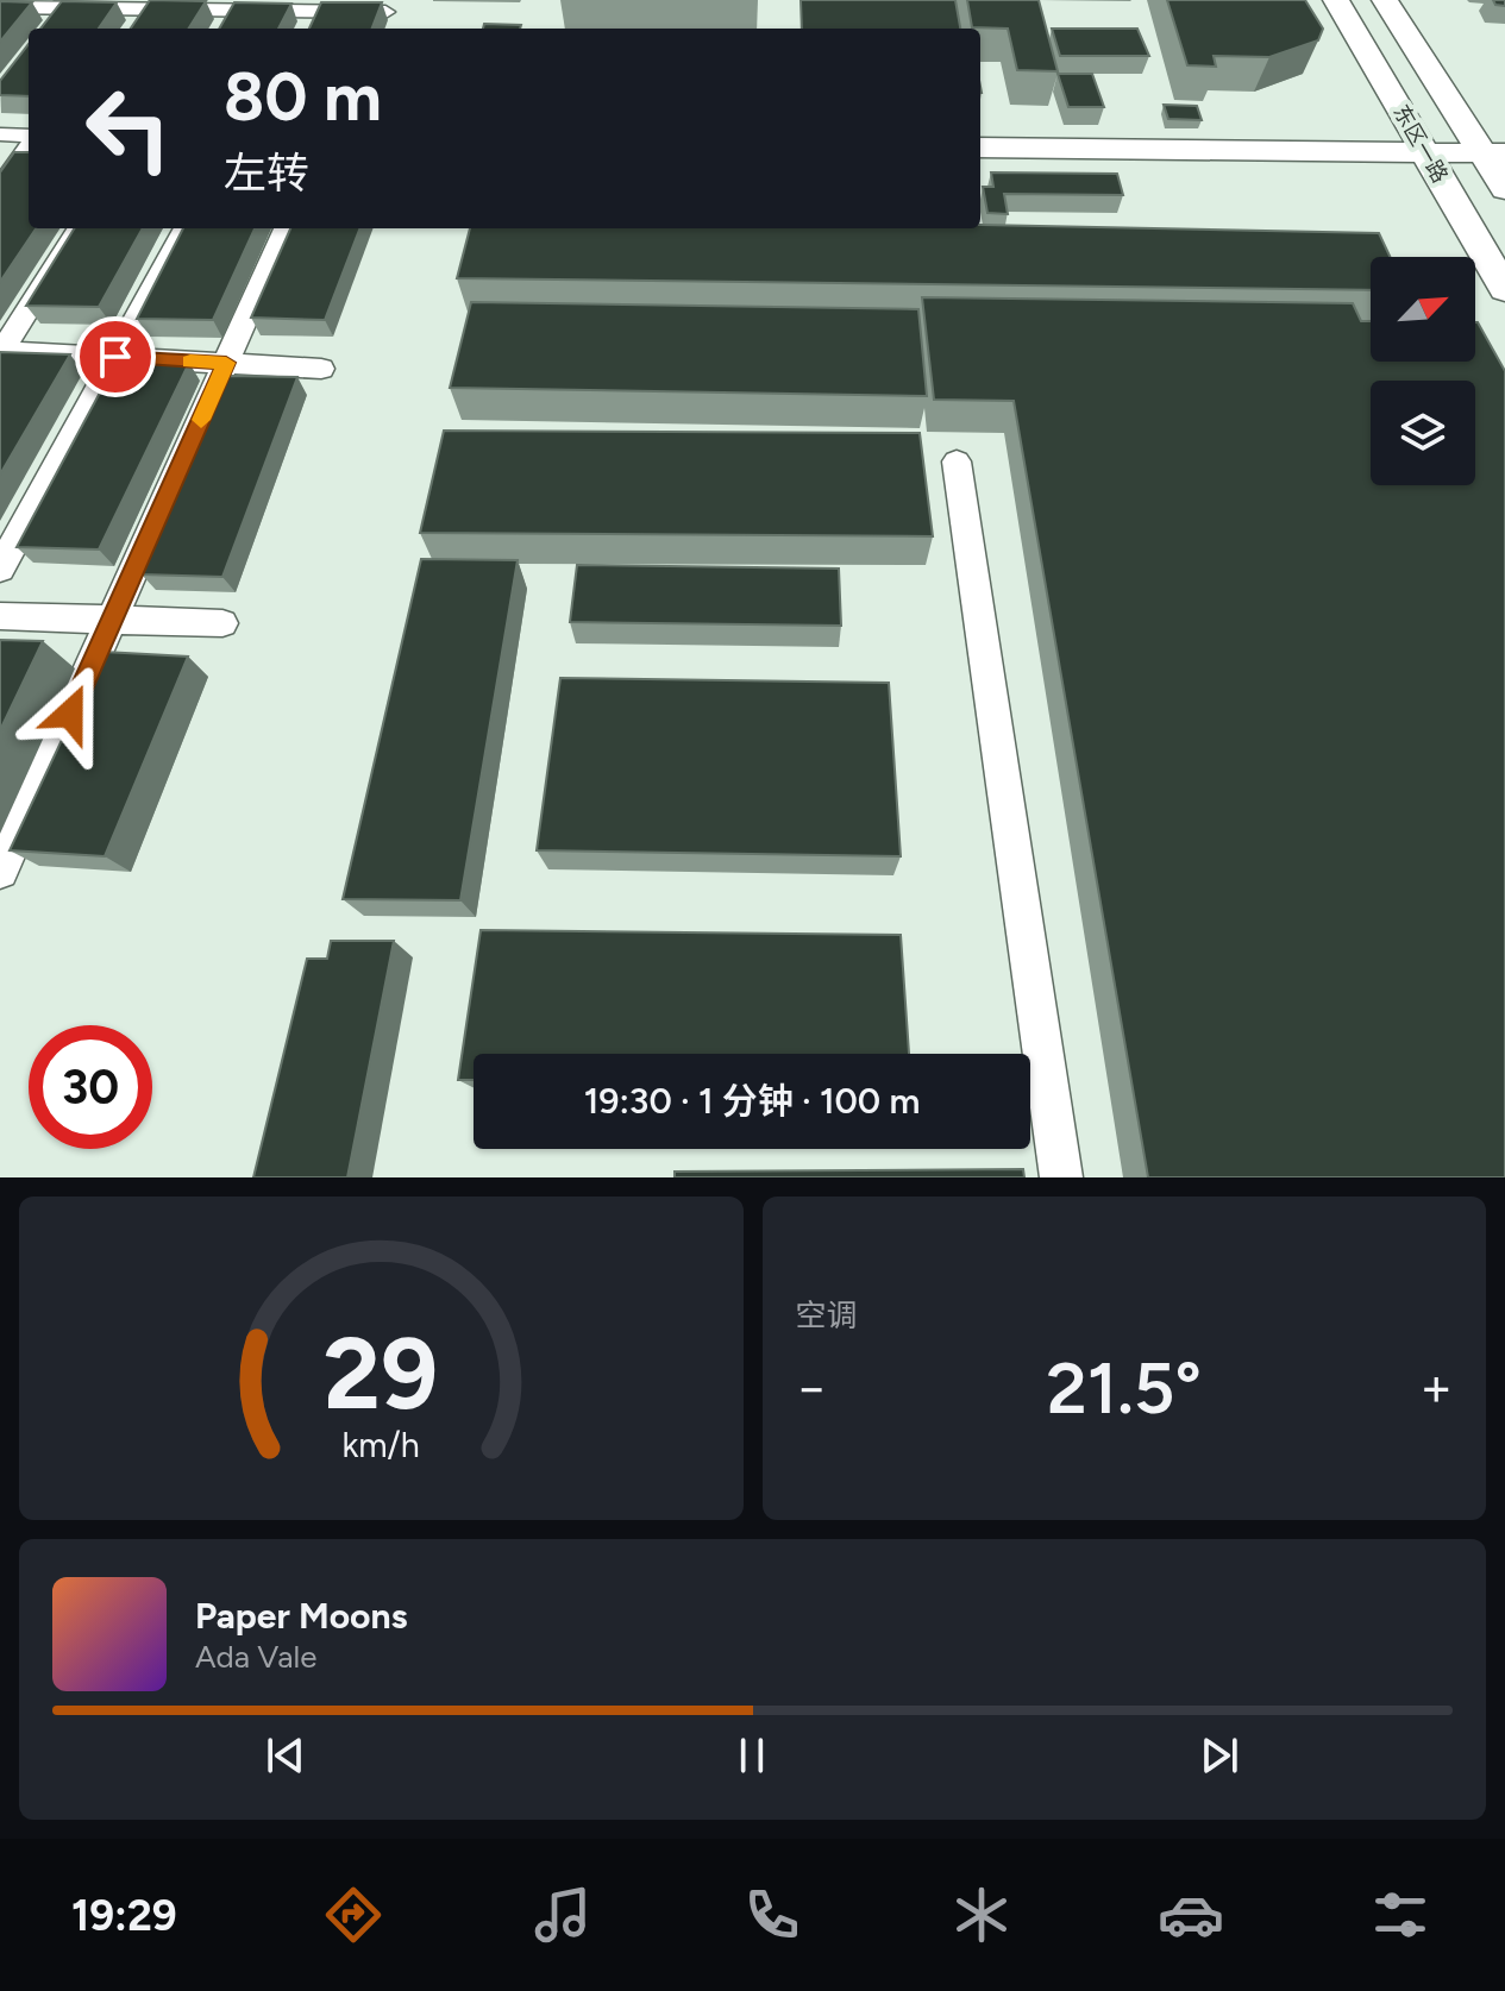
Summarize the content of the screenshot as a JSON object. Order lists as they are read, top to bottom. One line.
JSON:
{"streets":{"main road":["东区一路"]},"north":"top right","page":{"turn":["80 m","左转"],"limit":"30","trip":"19:30 · 1 分钟 · 100 m","tile":"空调","heat":["−","21.5°","+"],"song":["Paper Moons","Ada Vale"],"tabs":"19:29","gauge":["29","km/h"]}}
